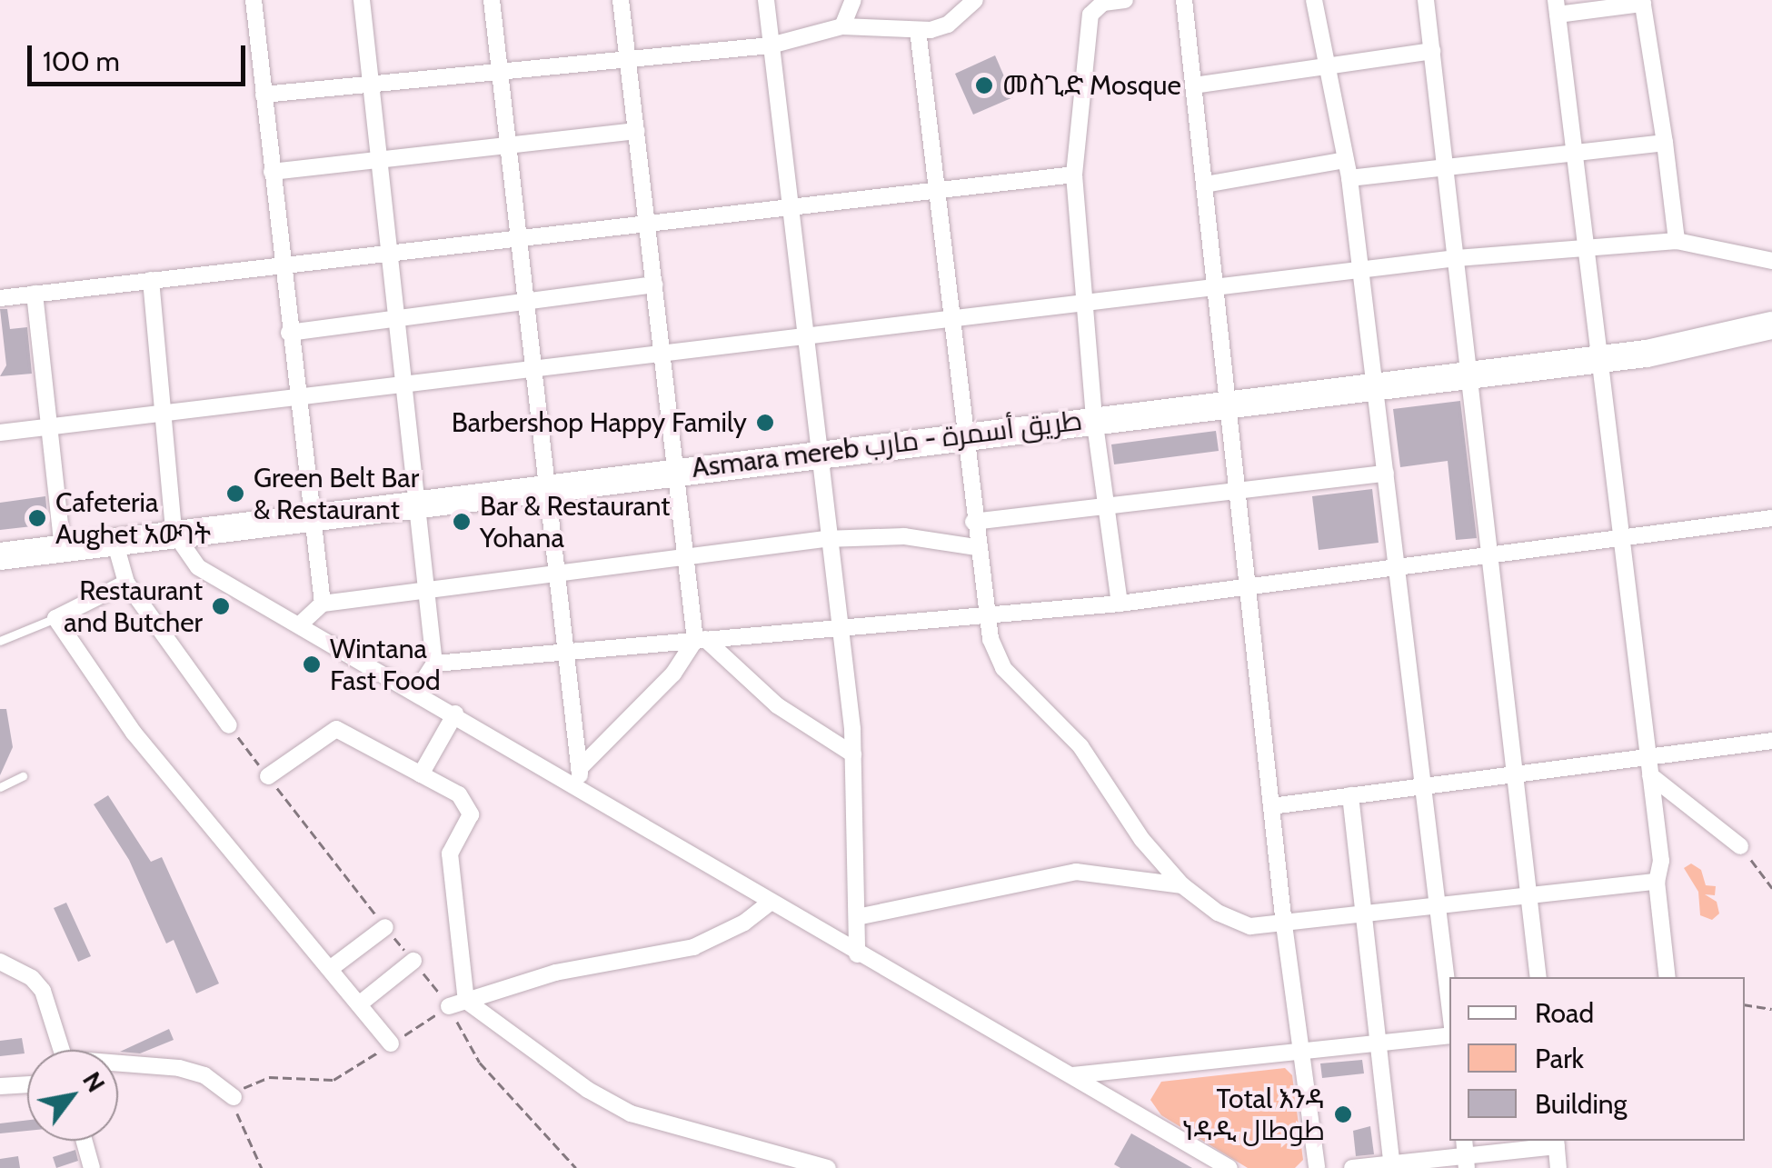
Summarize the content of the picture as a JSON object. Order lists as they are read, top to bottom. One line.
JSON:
{"streets":{"highway":["Asmara mereb طريق أسمرة - مارب"]},"places":["መስጊድ Mosque","Barbershop Happy Family","Green Belt Bar & Restaurant","Cafeteria Aughet አውገት","Bar & Restaurant Yohana","Restaurant and Butcher","Wintana Fast Food","Total እንዳ ነዳዲ طوطال"],"legend":["Road","Park","Building"],"scale_bar":"100 m","north":"top right"}
